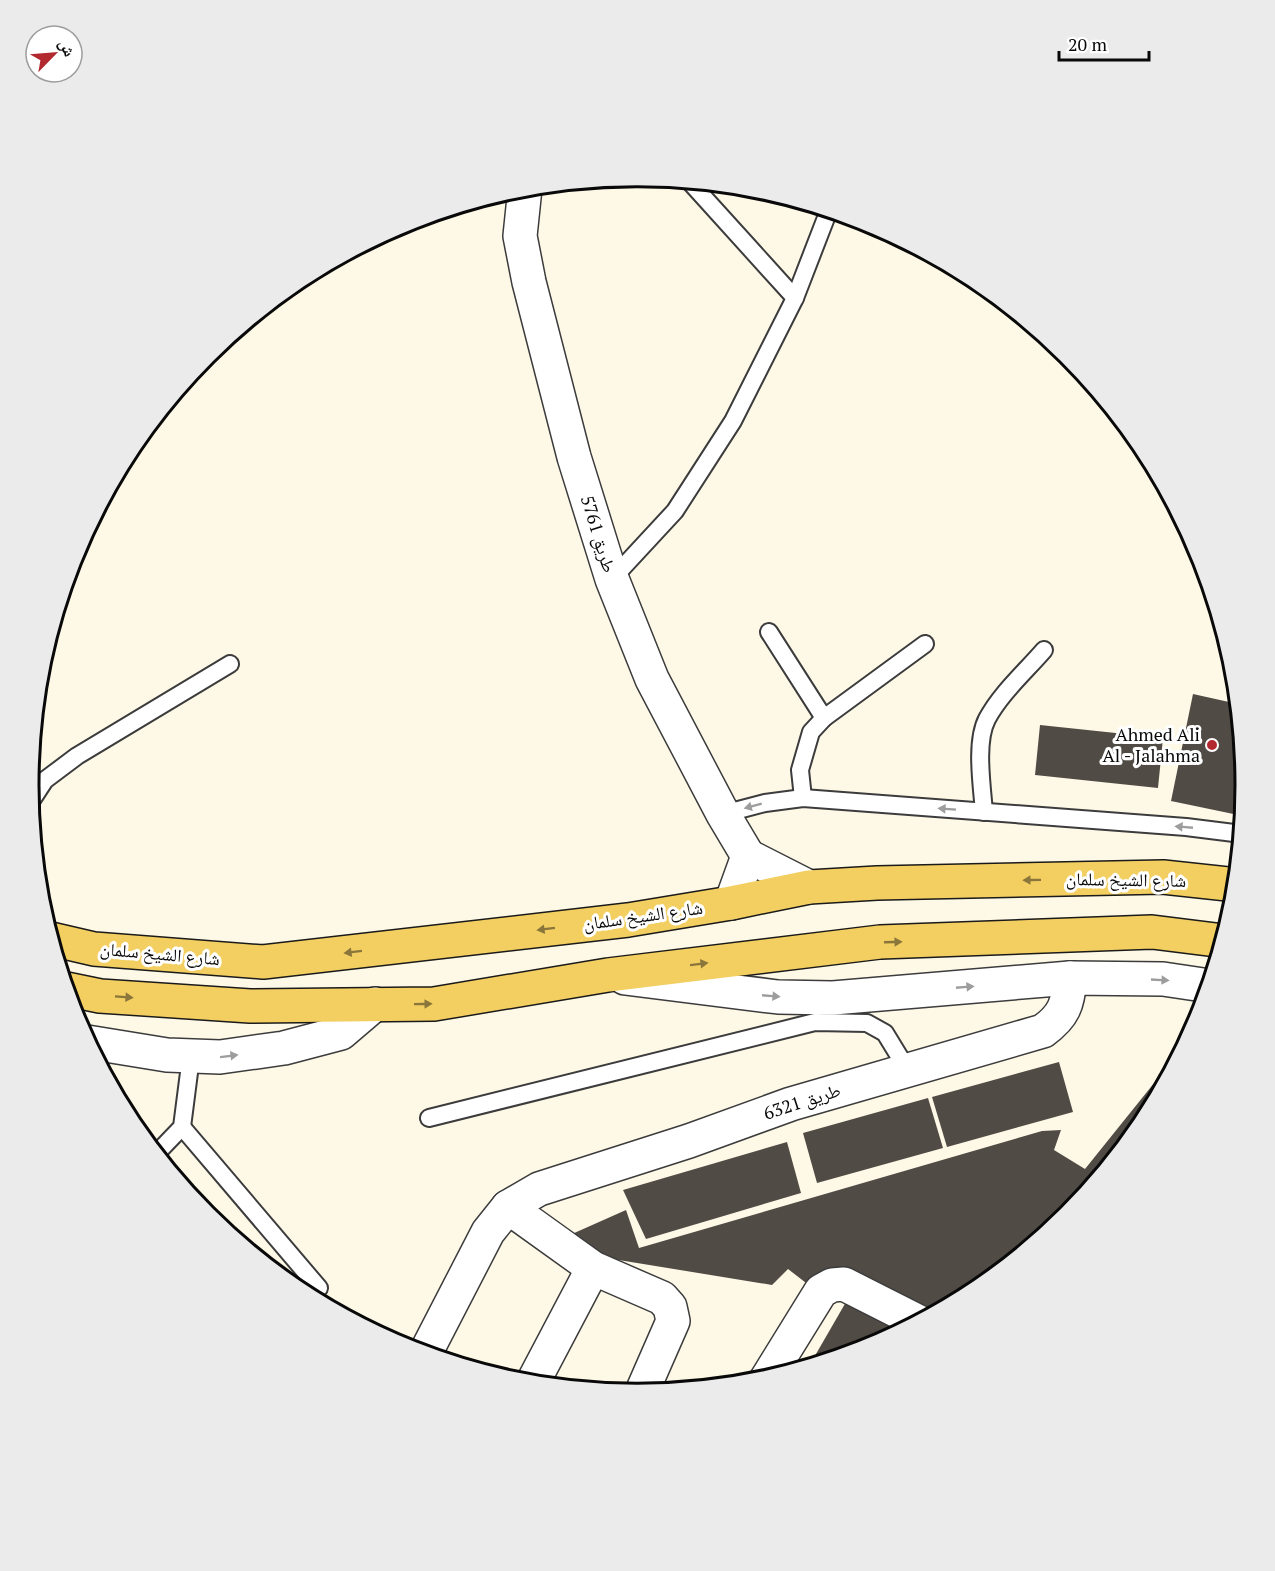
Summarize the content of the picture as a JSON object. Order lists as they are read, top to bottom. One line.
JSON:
{"streets":{"main road":["شارع الشيخ سلمان"],"street":["طريق 5761","طريق 6321"]},"places":["Ahmed Ali Al - Jalahma"],"scale_bar":"20 m","north":"top right"}
